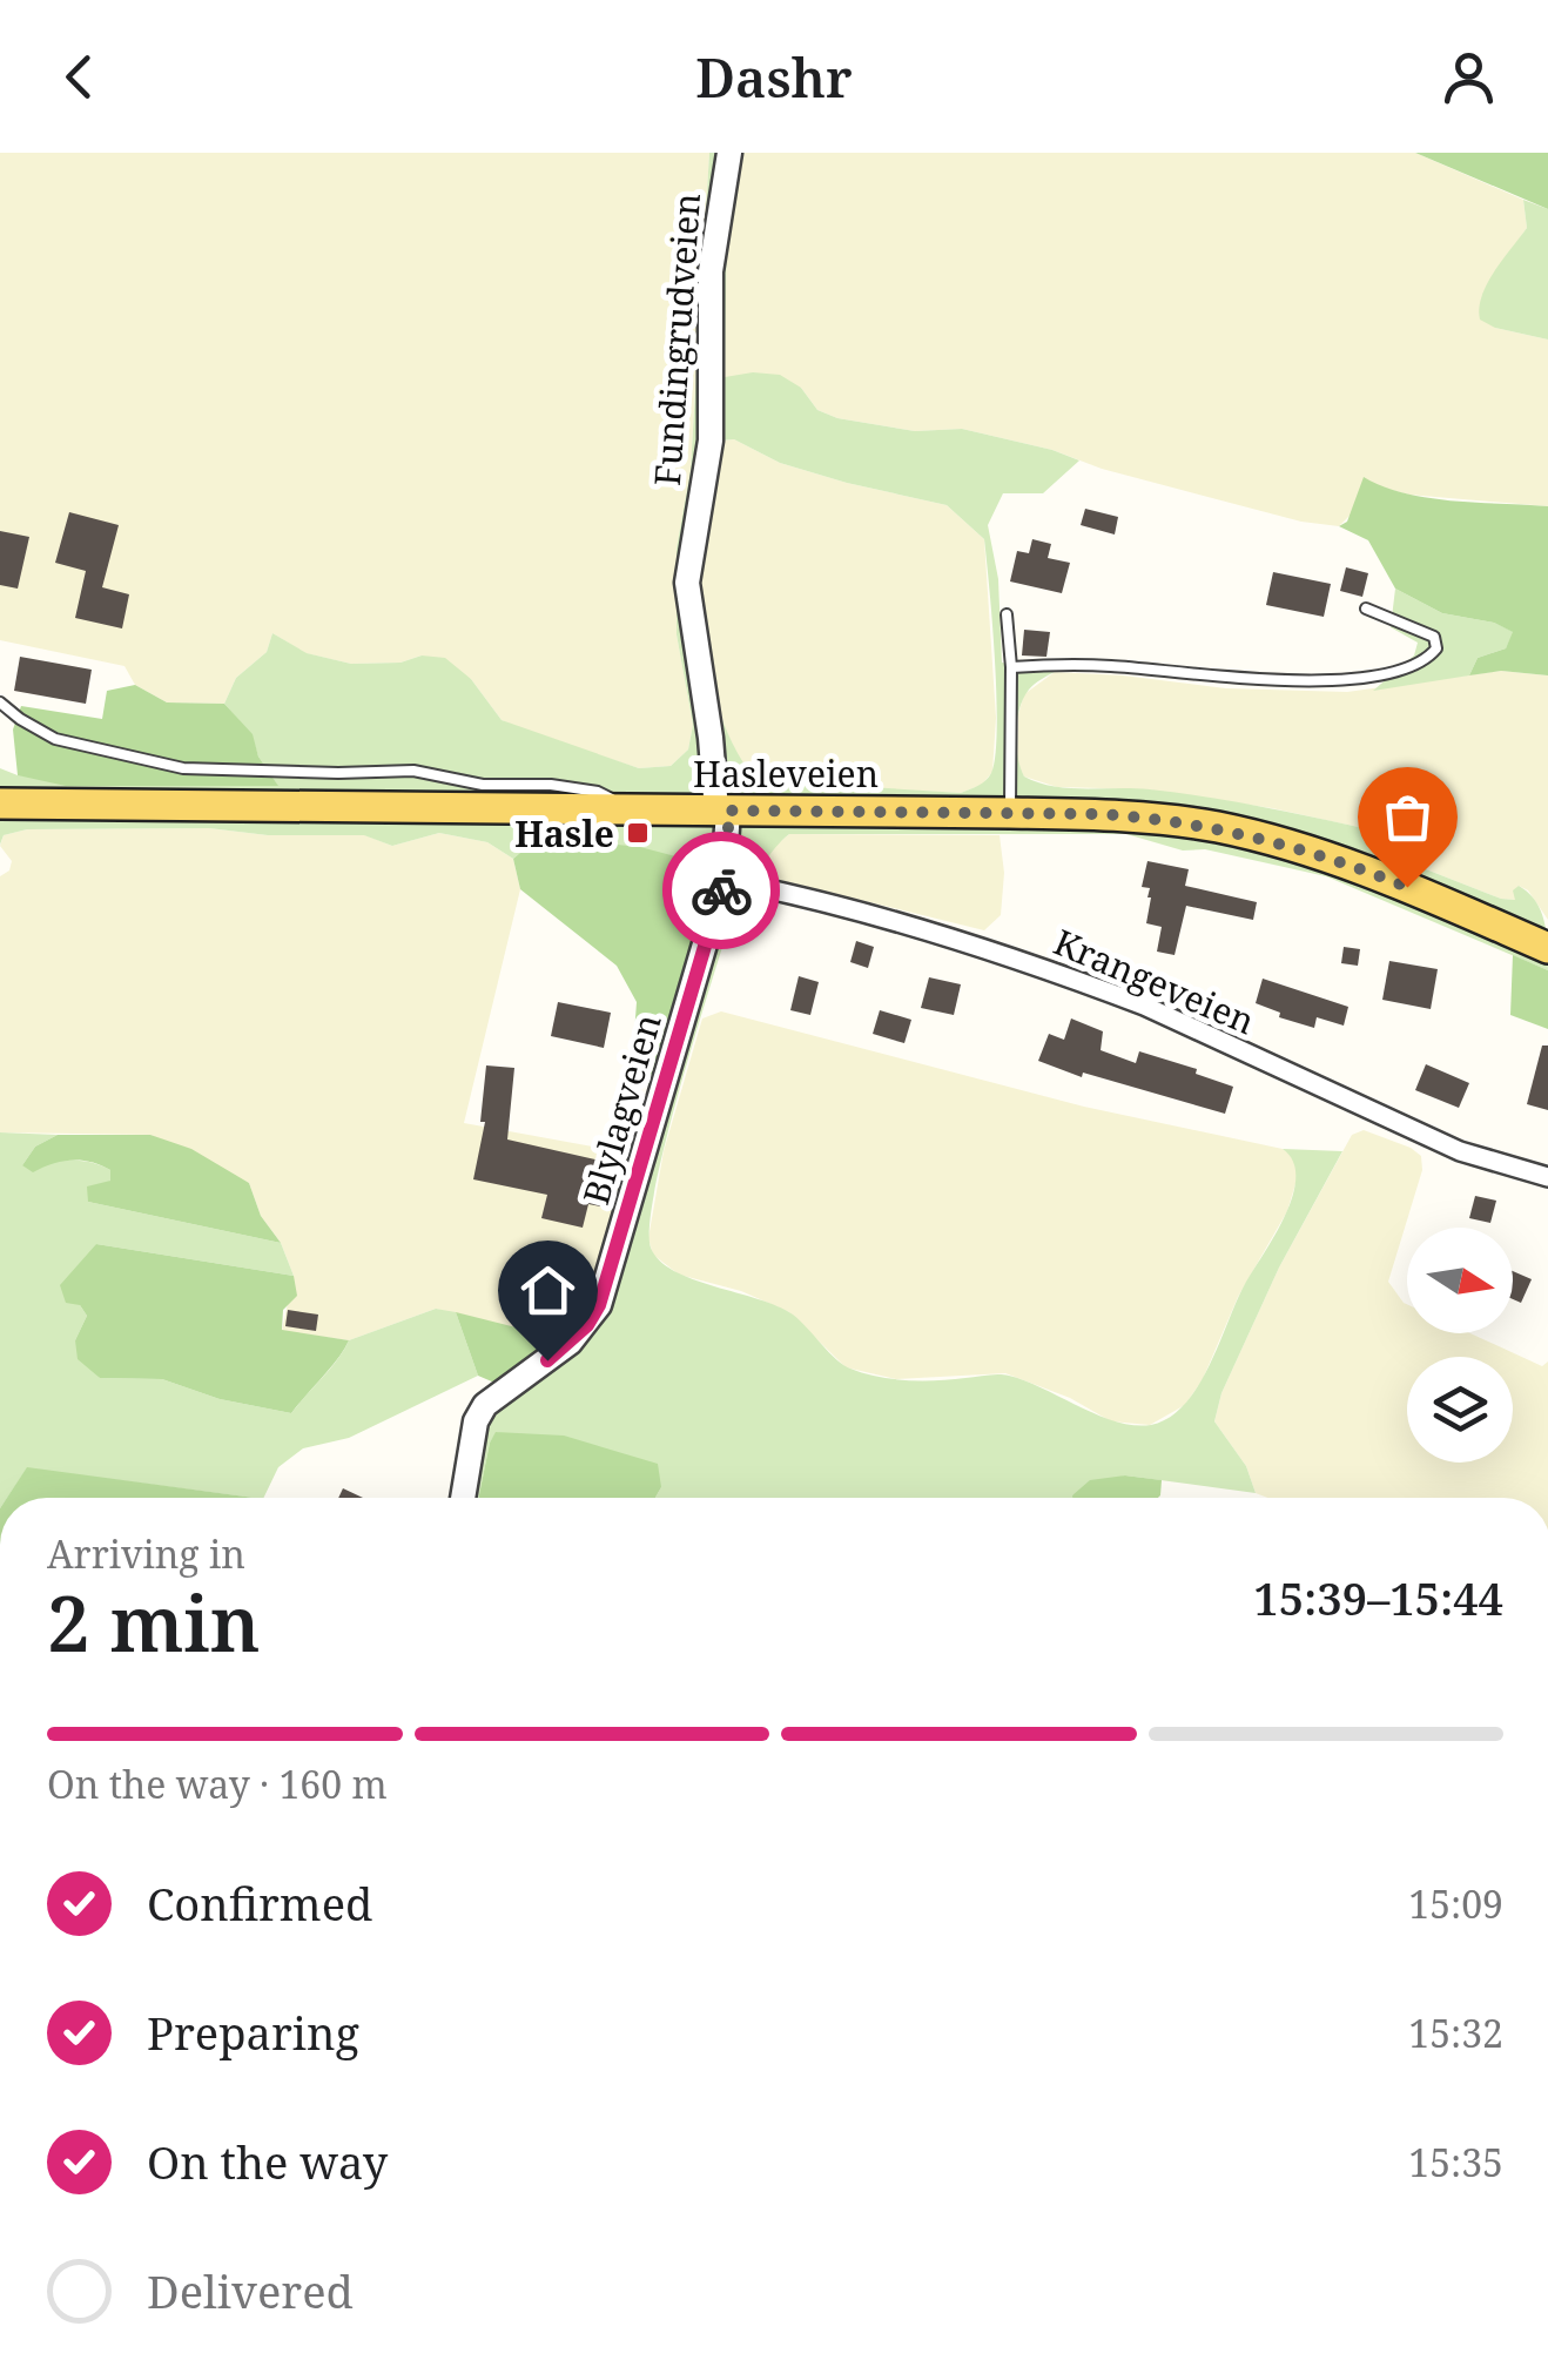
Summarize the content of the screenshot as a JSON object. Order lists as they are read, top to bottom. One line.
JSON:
{"streets":{"main road":["Hasleveien"],"street":["Fundingrudveien","Krangeveien","Blylagveien"]},"crossings":[["Fundingrudveien","Hasleveien"],["Fundingrudveien","Blylagveien"],["Hasleveien","Blylagveien"],["Krangeveien","Blylagveien"]],"places":{"transit":["Hasle"]},"north":"right","page":{"header":"Dashr","heading":["2 min","Arriving in","15:39–15:44"],"bar":"On the way · 160 m","list":[["Confirmed","15:09"],["Preparing","15:32"],["On the way","15:35"],"Delivered"]}}
